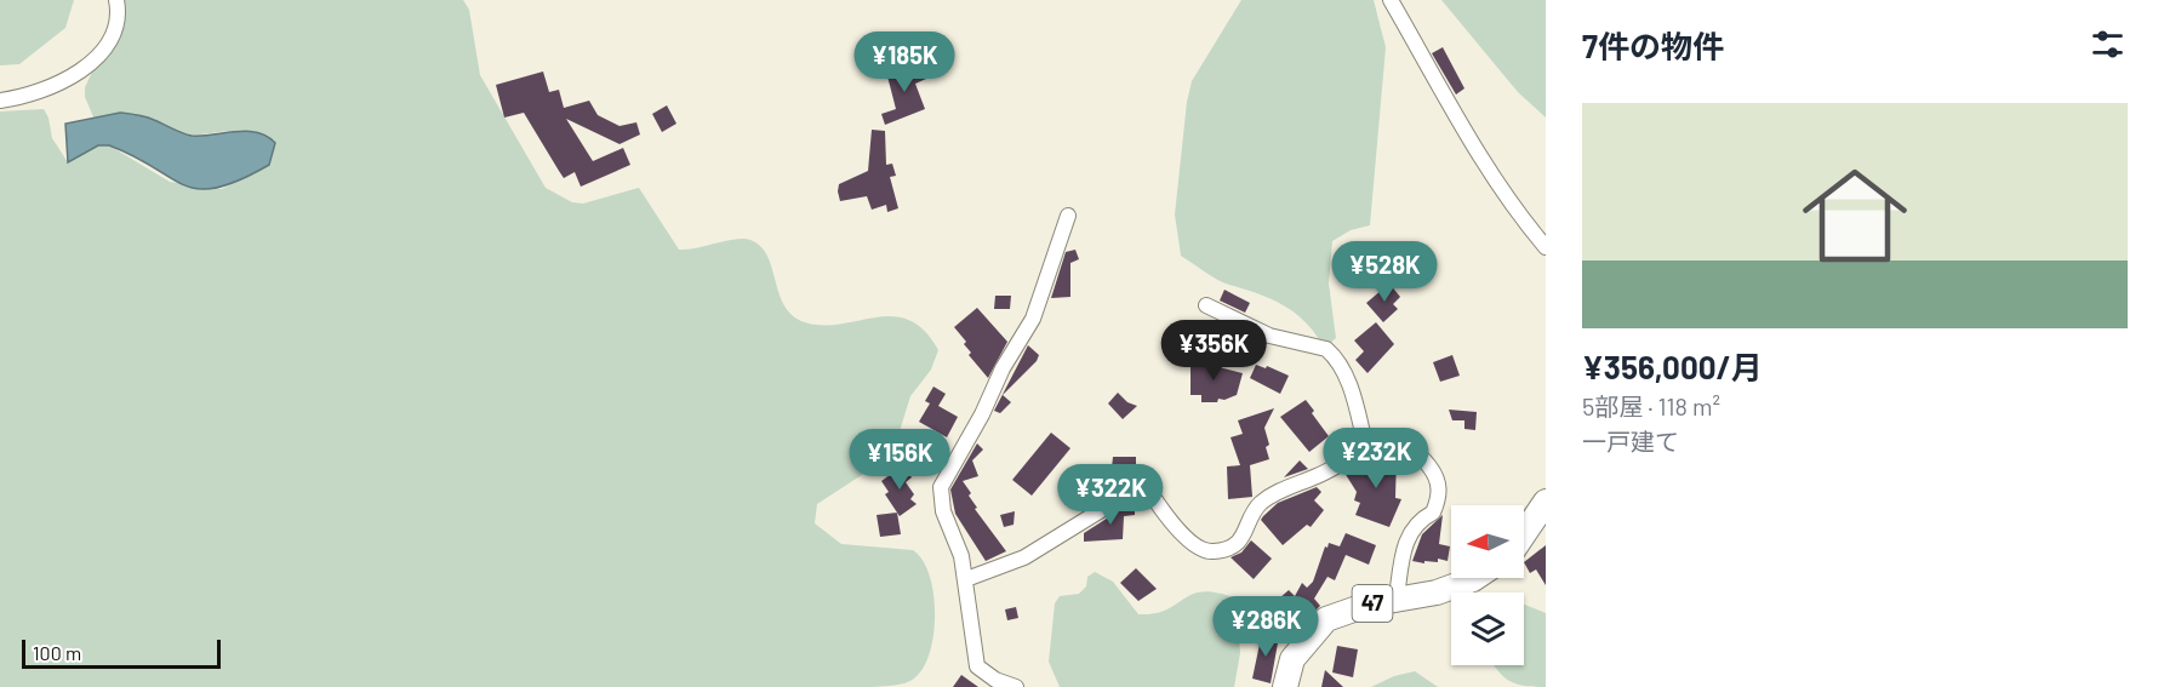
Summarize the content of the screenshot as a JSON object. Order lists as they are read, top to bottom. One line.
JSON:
{"streets":{"main road":["47"]},"scale_bar":"100 m","north":"left","page":{"heading":"7件の物件","price":["¥185K","¥528K","¥356K","¥232K","¥156K","¥322K","¥286K"],"list":[{"name":"¥356,000/月","note":"5部屋 · 118 m² · 一戸建て"}],"scale":"100 m"}}
